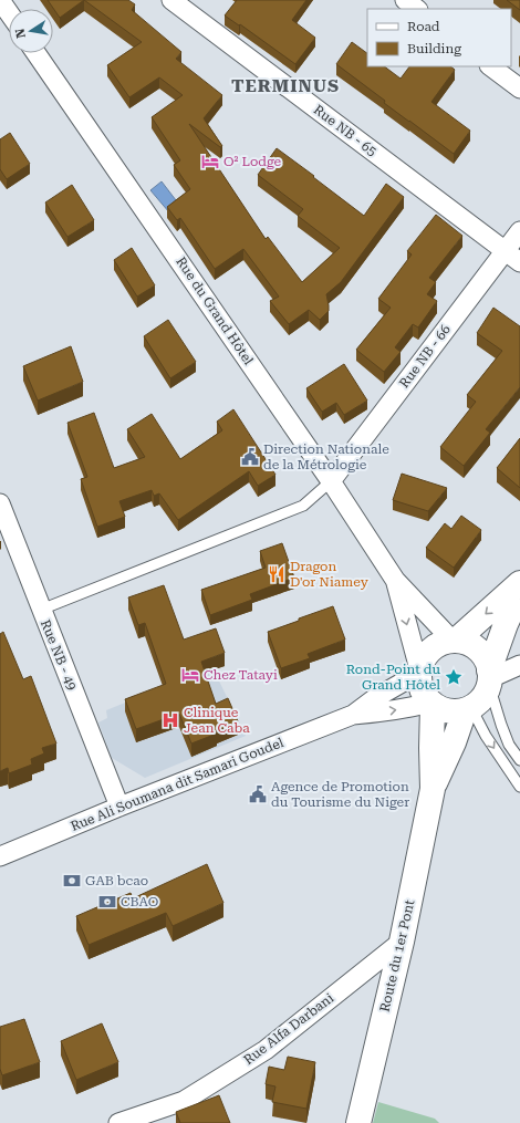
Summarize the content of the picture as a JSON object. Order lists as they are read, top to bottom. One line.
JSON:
{"streets":{"street":["Rue NB - 65","Rue du Grand Hôtel","Rue NB - 66","Rue NB - 49","Rue Ali Soumana dit Samari Goudel","Route du 1er Pont","Rue Alfa Darbani"]},"crossings":[["Rue NB - 65","Rue NB - 66"],["Rue du Grand Hôtel","Rue NB - 66"],["Rue du Grand Hôtel","Rue Ali Soumana dit Samari Goudel"],["Rue du Grand Hôtel","Route du 1er Pont"],["Rue NB - 49","Rue Ali Soumana dit Samari Goudel"],["Rue Ali Soumana dit Samari Goudel","Route du 1er Pont"],["Route du 1er Pont","Rue Alfa Darbani"]],"districts":["TERMINUS"],"places":{"hotel":["O² Lodge","Chez Tatayi"],"public building":["Direction Nationale de la Métrologie","Agence de Promotion du Tourisme du Niger"],"restaurant":["Dragon D'or Niamey"],"place":["Rond-Point du Grand Hôtel"],"hospital":["Clinique Jean Caba"],"bank":["GAB bcao","CBAO"]},"legend":["Road","Building"],"north":"left"}
